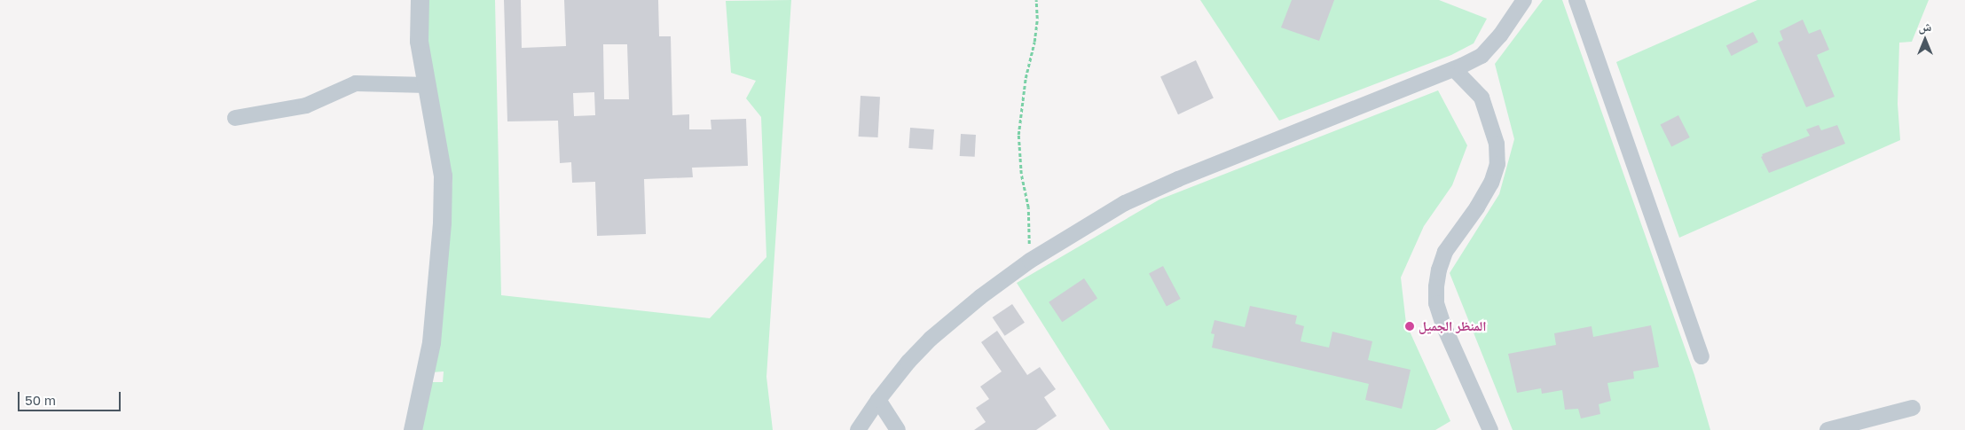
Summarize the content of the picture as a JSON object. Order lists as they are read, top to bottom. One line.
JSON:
{"places":["المنظر الجميل"],"scale_bar":"50 m","north":"top"}
